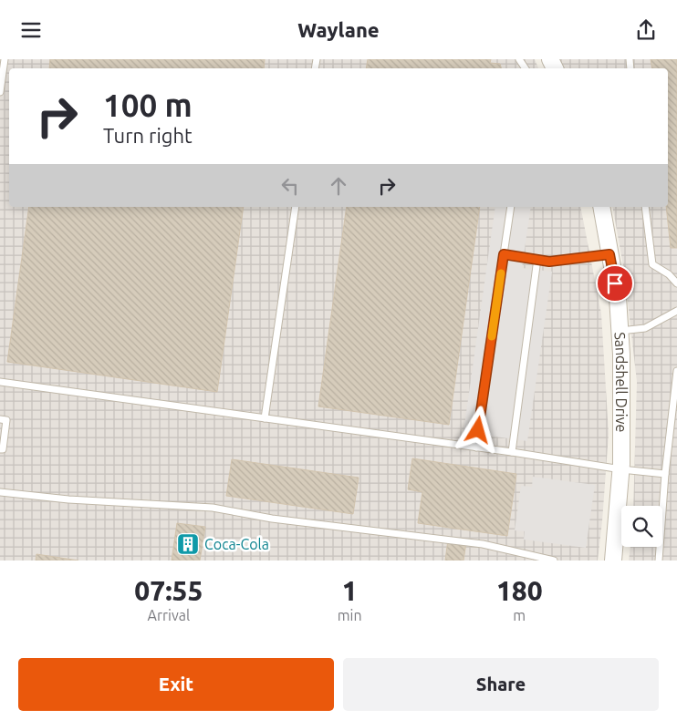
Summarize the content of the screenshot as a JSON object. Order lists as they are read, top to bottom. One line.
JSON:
{"streets":{"street":["Sandshell Drive"]},"places":{"building":["Coca-Cola"]},"page":{"header":"Waylane","turn":["100 m","Turn right"],"eta":["07:55","Arrival","1","min","180","m"],"buttons":["Exit","Share"]}}
